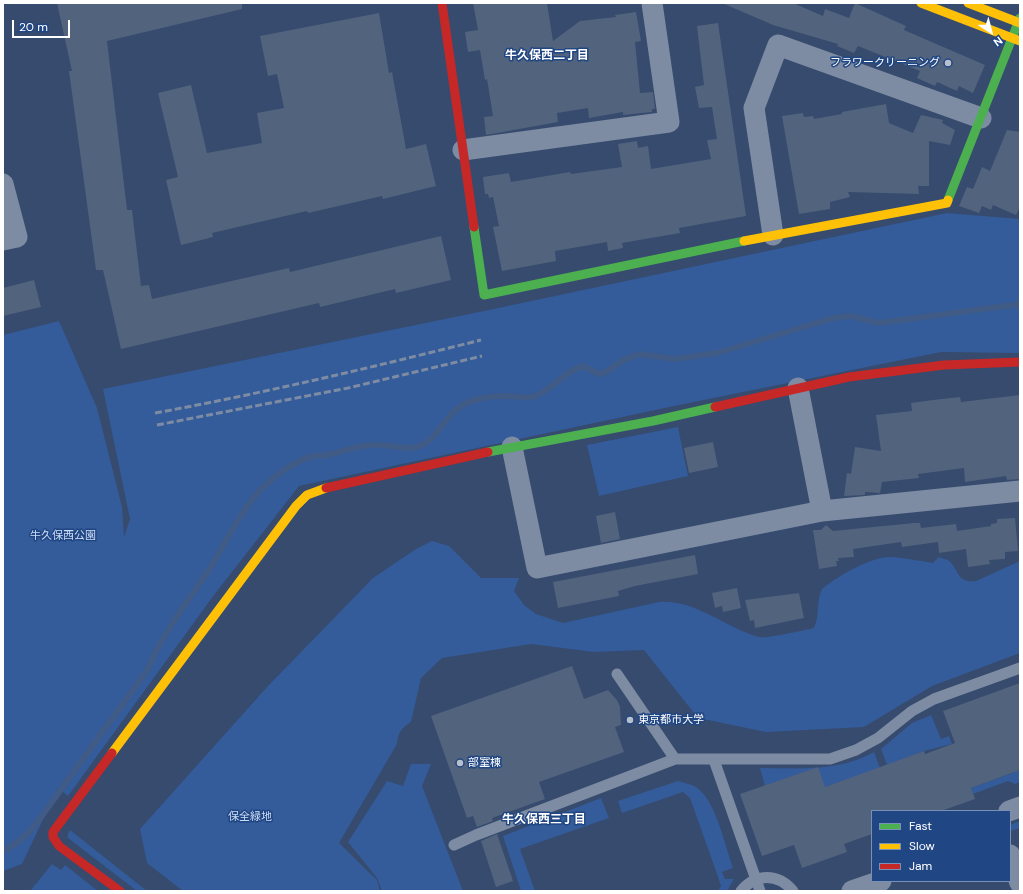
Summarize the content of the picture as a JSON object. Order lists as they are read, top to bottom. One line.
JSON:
{"districts":["牛久保西二丁目","牛久保西三丁目"],"parks":["牛久保西公園","保全緑地"],"places":["フラワークリーニング","東京都市大学","部室棟"],"legend":["Fast","Slow","Jam"],"scale_bar":"20 m","north":"bottom right"}
